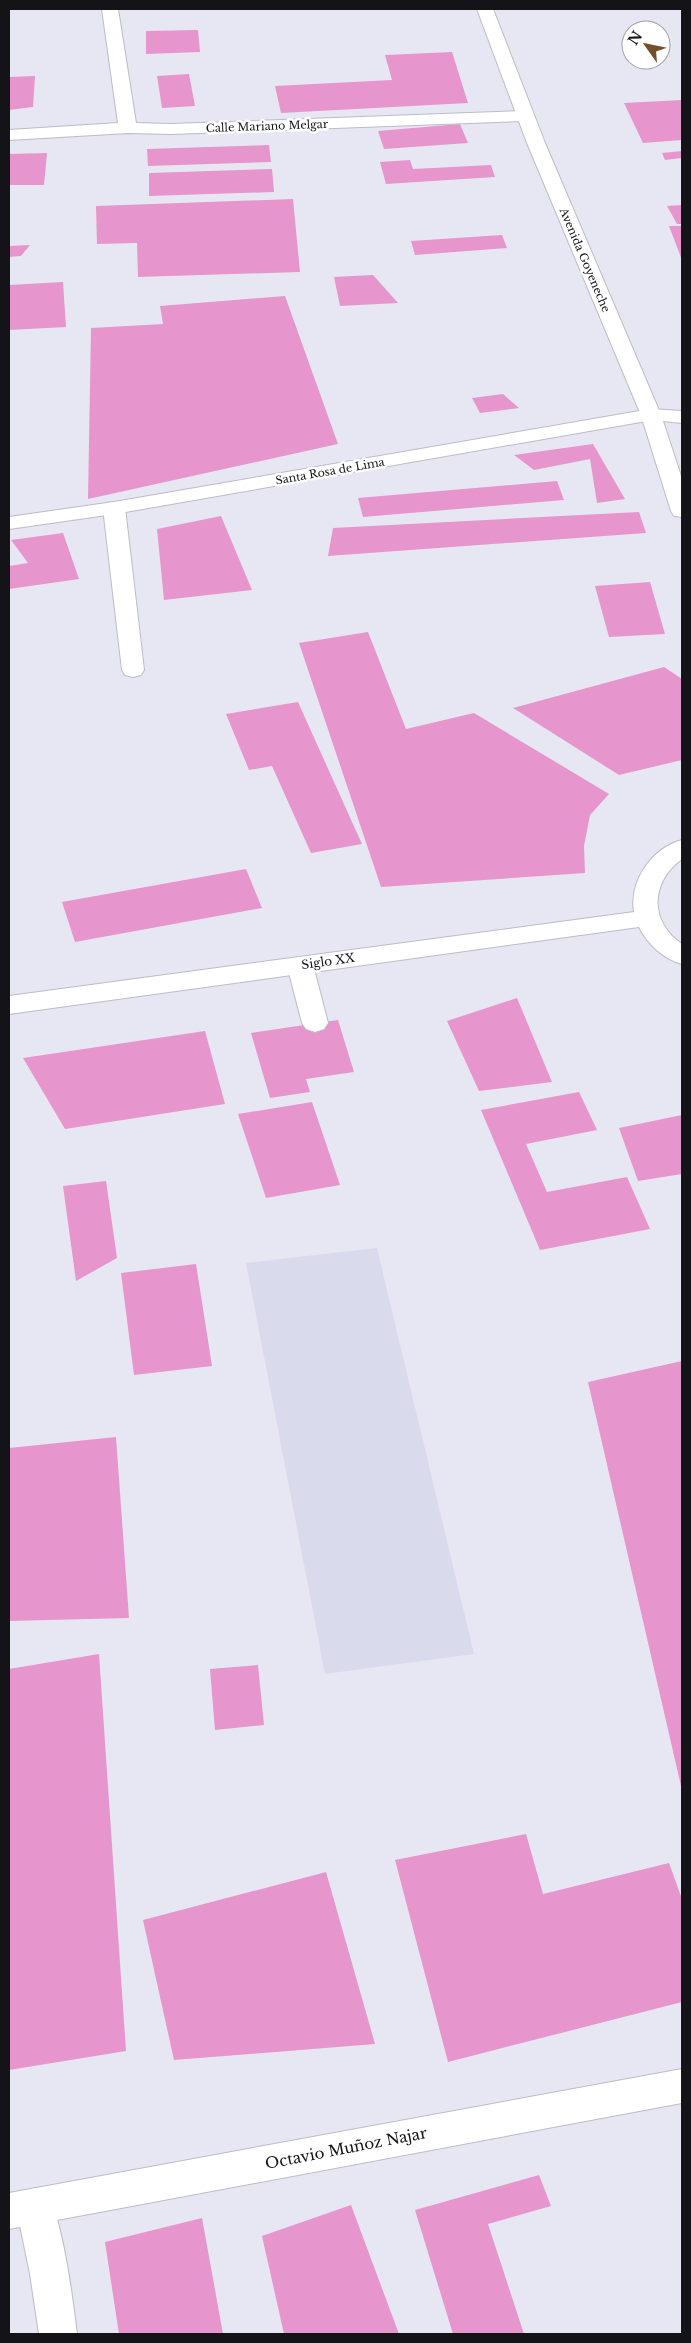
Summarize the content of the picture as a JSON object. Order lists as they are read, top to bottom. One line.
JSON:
{"streets":{"street":["Calle Mariano Melgar","Avenida Goyeneche","Santa Rosa de Lima","Siglo XX","Octavio Muñoz Najar"]},"crossings":[["Calle Mariano Melgar","Avenida Goyeneche"],["Avenida Goyeneche","Santa Rosa de Lima"]],"north":"top left"}
